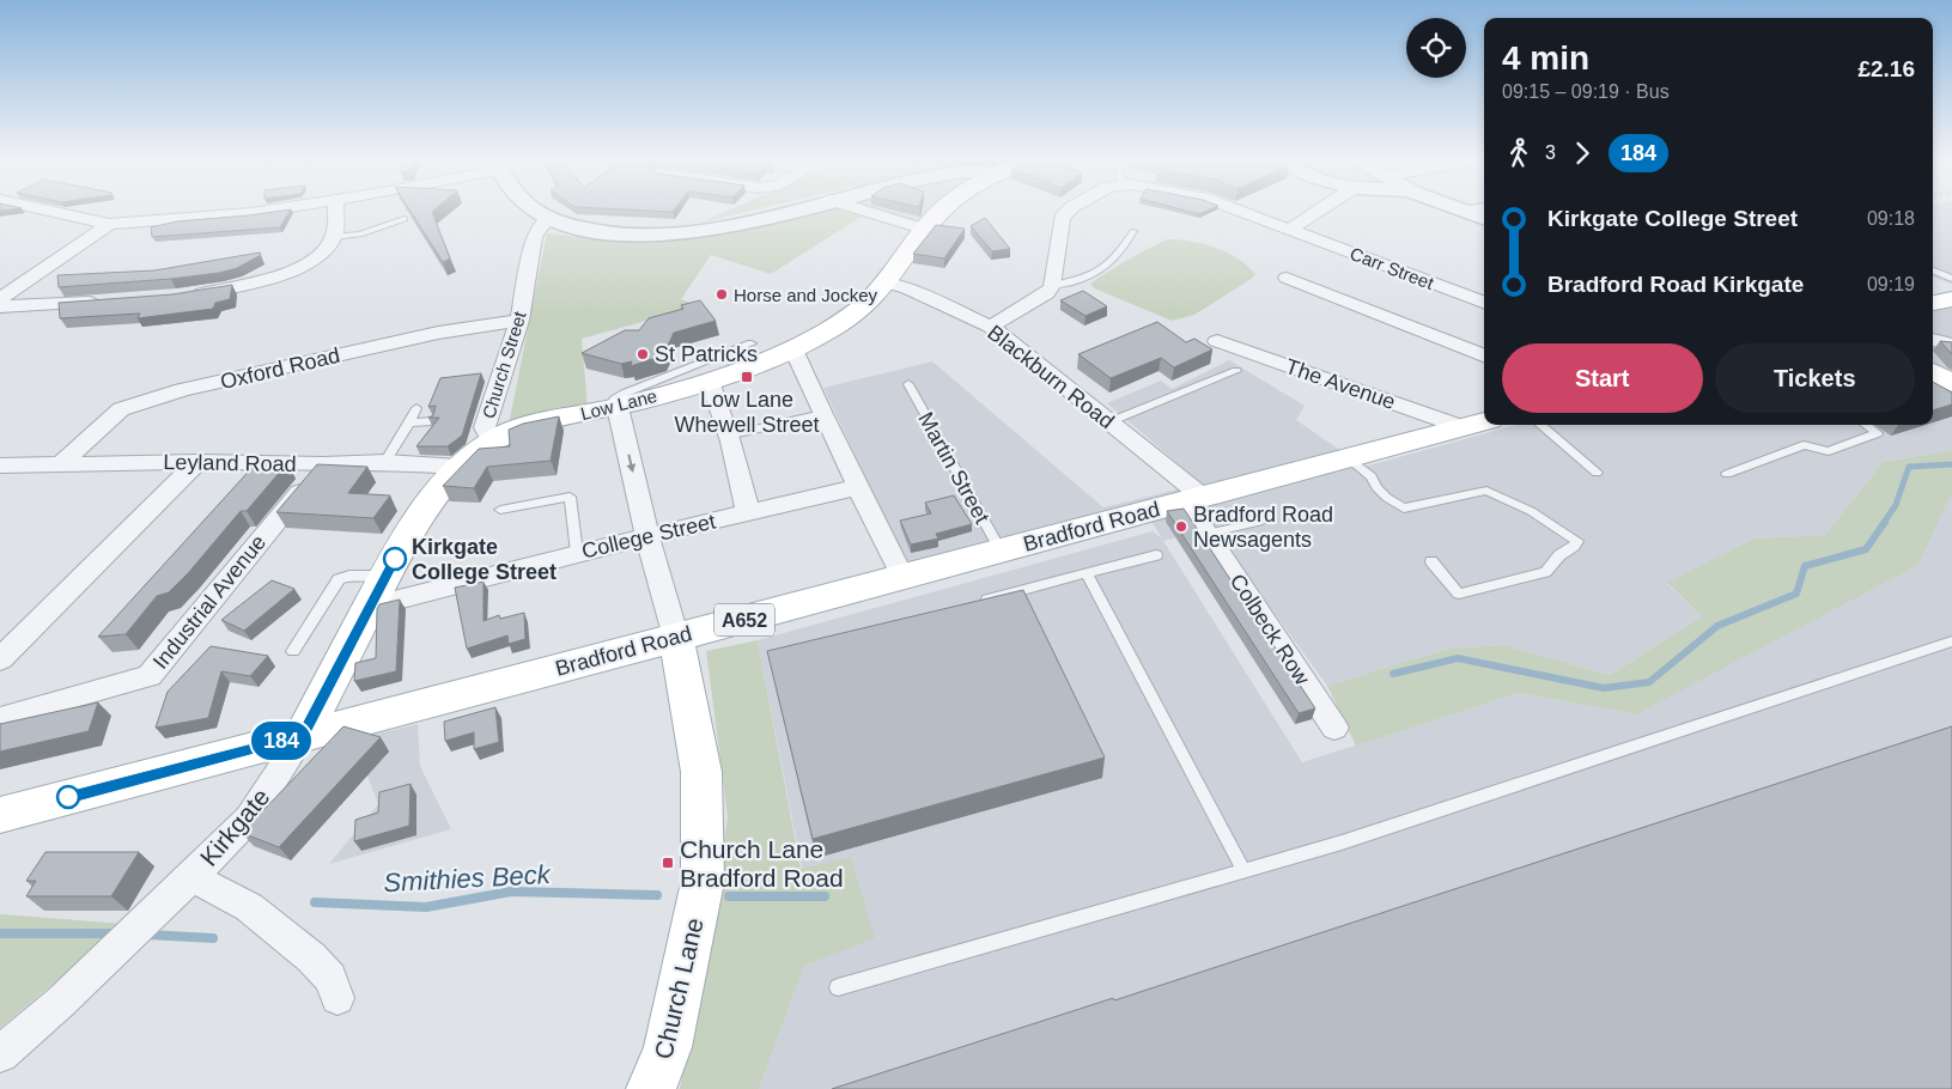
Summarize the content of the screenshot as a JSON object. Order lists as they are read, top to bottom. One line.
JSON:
{"streets":{"main road":["Low Lane","Bradford Road","A652","Kirkgate","Church Lane"],"street":["Carr Street","Church Street","Oxford Road","Blackburn Road","The Avenue","Leyland Road","College Street","Industrial Avenue","Colbeck Row"],"lane":["Martin Street"]},"crossings":[["Church Street","Oxford Road"],["Church Street","Low Lane"],["Church Street","Kirkgate"],["Oxford Road","Leyland Road"],["Blackburn Road","Low Lane"],["Blackburn Road","Bradford Road"],["Blackburn Road","Colbeck Row"],["The Avenue","Bradford Road"],["Low Lane","Kirkgate"],["Leyland Road","Industrial Avenue"],["Leyland Road","Kirkgate"],["Martin Street","Bradford Road"],["Bradford Road","Colbeck Row"],["Bradford Road","Kirkgate"],["Bradford Road","Church Lane"],["College Street","Kirkgate"]],"water":["Smithies Beck"],"places":{"other":["Horse and Jockey","St Patricks","Bradford Road Newsagents","Kirkgate College Street"],"transit":["Low Lane Whewell Street","Church Lane Bradford Road"]},"lines":["bus line 184"],"page":{"on_map":"184","heading":["4 min","09:15 – 09:19 · Bus","£2.16"],"legs":["3","184"],"list":[{"name":"Kirkgate College Street","value":"09:18"},{"name":"Bradford Road Kirkgate","value":"09:19"}],"buttons":["Start","Tickets"]}}
